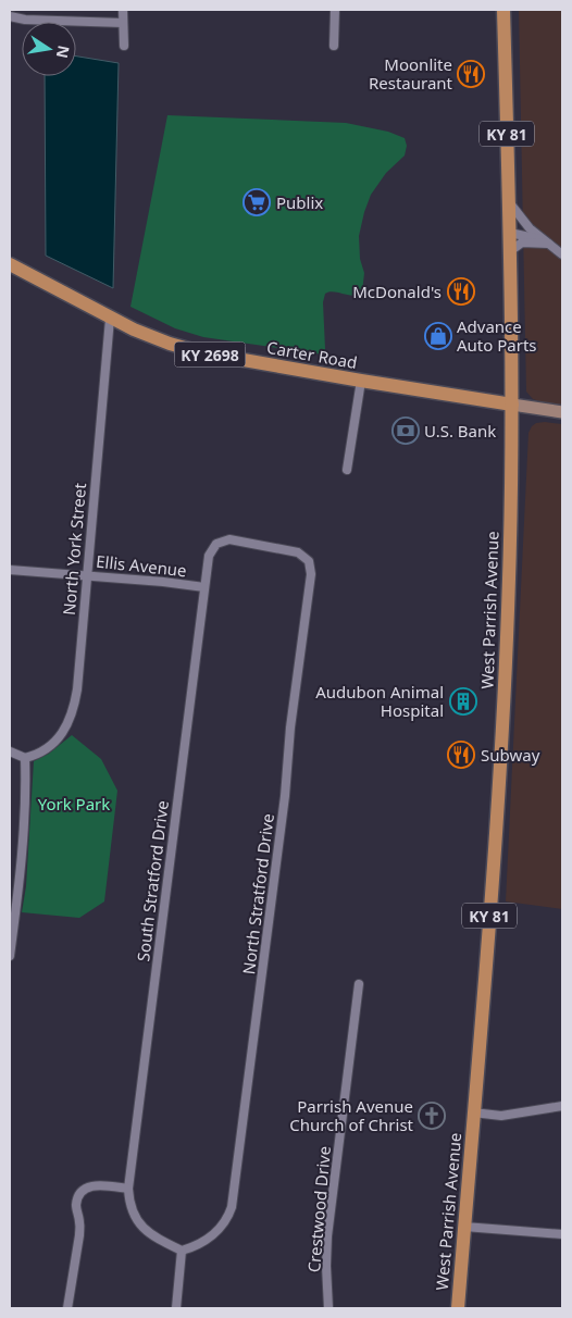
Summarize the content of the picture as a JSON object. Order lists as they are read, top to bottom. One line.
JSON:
{"streets":{"main road":["KY 81","KY 2698","Carter Road","West Parrish Avenue"],"street":["North York Street","Ellis Avenue","South Stratford Drive","North Stratford Drive","Crestwood Drive"]},"crossings":[["Carter Road","North York Street"],["Carter Road","West Parrish Avenue"],["North York Street","Ellis Avenue"],["Ellis Avenue","South Stratford Drive"],["South Stratford Drive","North Stratford Drive"]],"parks":["York Park"],"places":{"restaurant":["Moonlite Restaurant","McDonald's","Subway"],"supermarket":["Publix"],"shop":["Advance Auto Parts"],"bank":["U.S. Bank"],"building":["Audubon Animal Hospital"],"church":["Parrish Avenue Church of Christ"]},"north":"right"}
